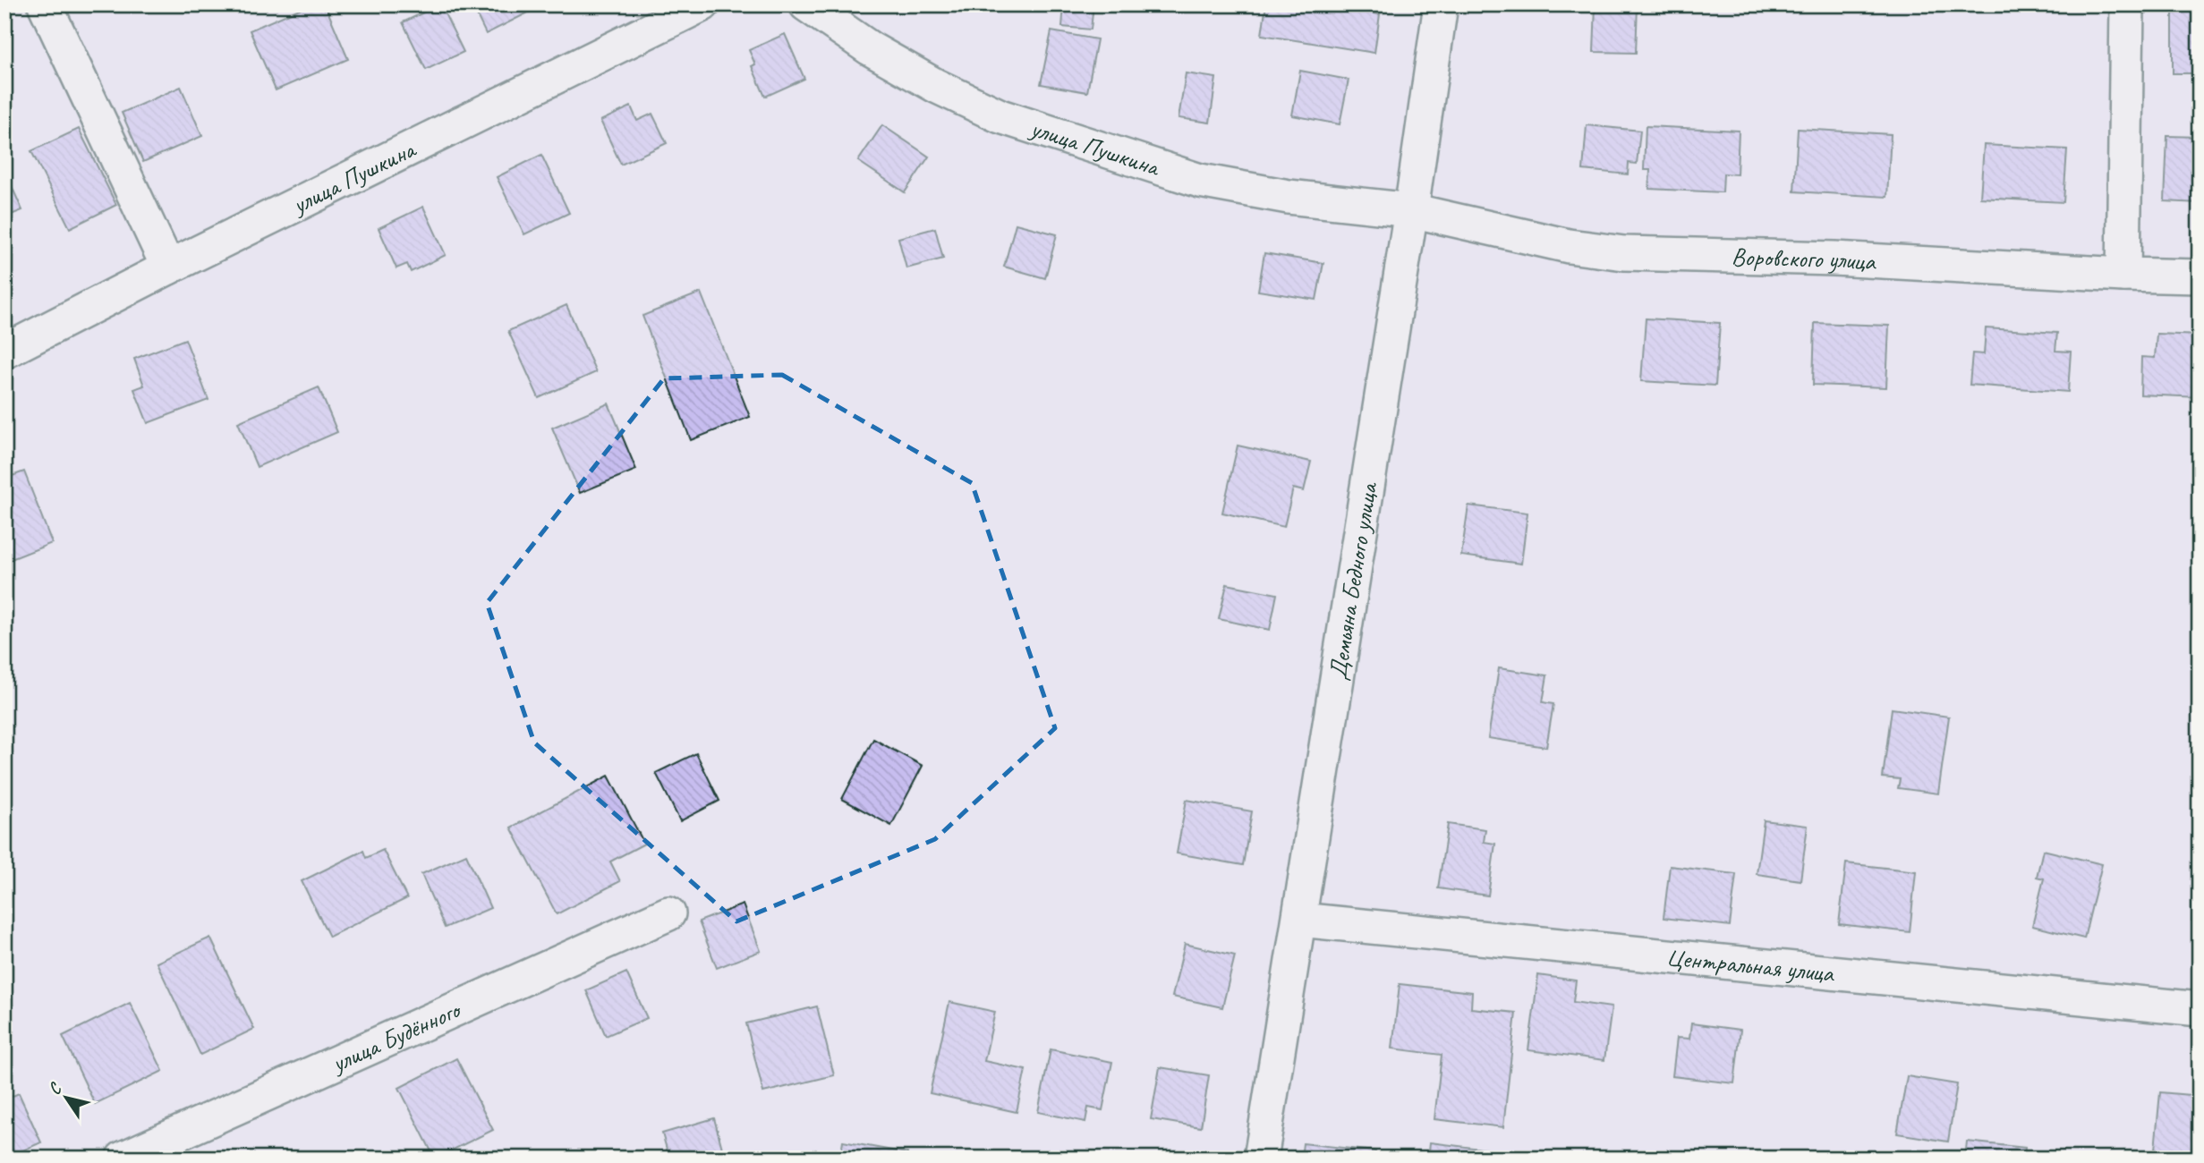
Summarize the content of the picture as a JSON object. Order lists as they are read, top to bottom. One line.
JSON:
{"streets":{"street":["улица Пушкина","Воровского улица","Демьяна Бедного улица","Центральная улица","улица Будённого"]},"crossings":[["улица Пушкина","Воровского улица"],["улица Пушкина","Демьяна Бедного улица"],["Воровского улица","Демьяна Бедного улица"],["Демьяна Бедного улица","Центральная улица"]],"north":"top left"}
